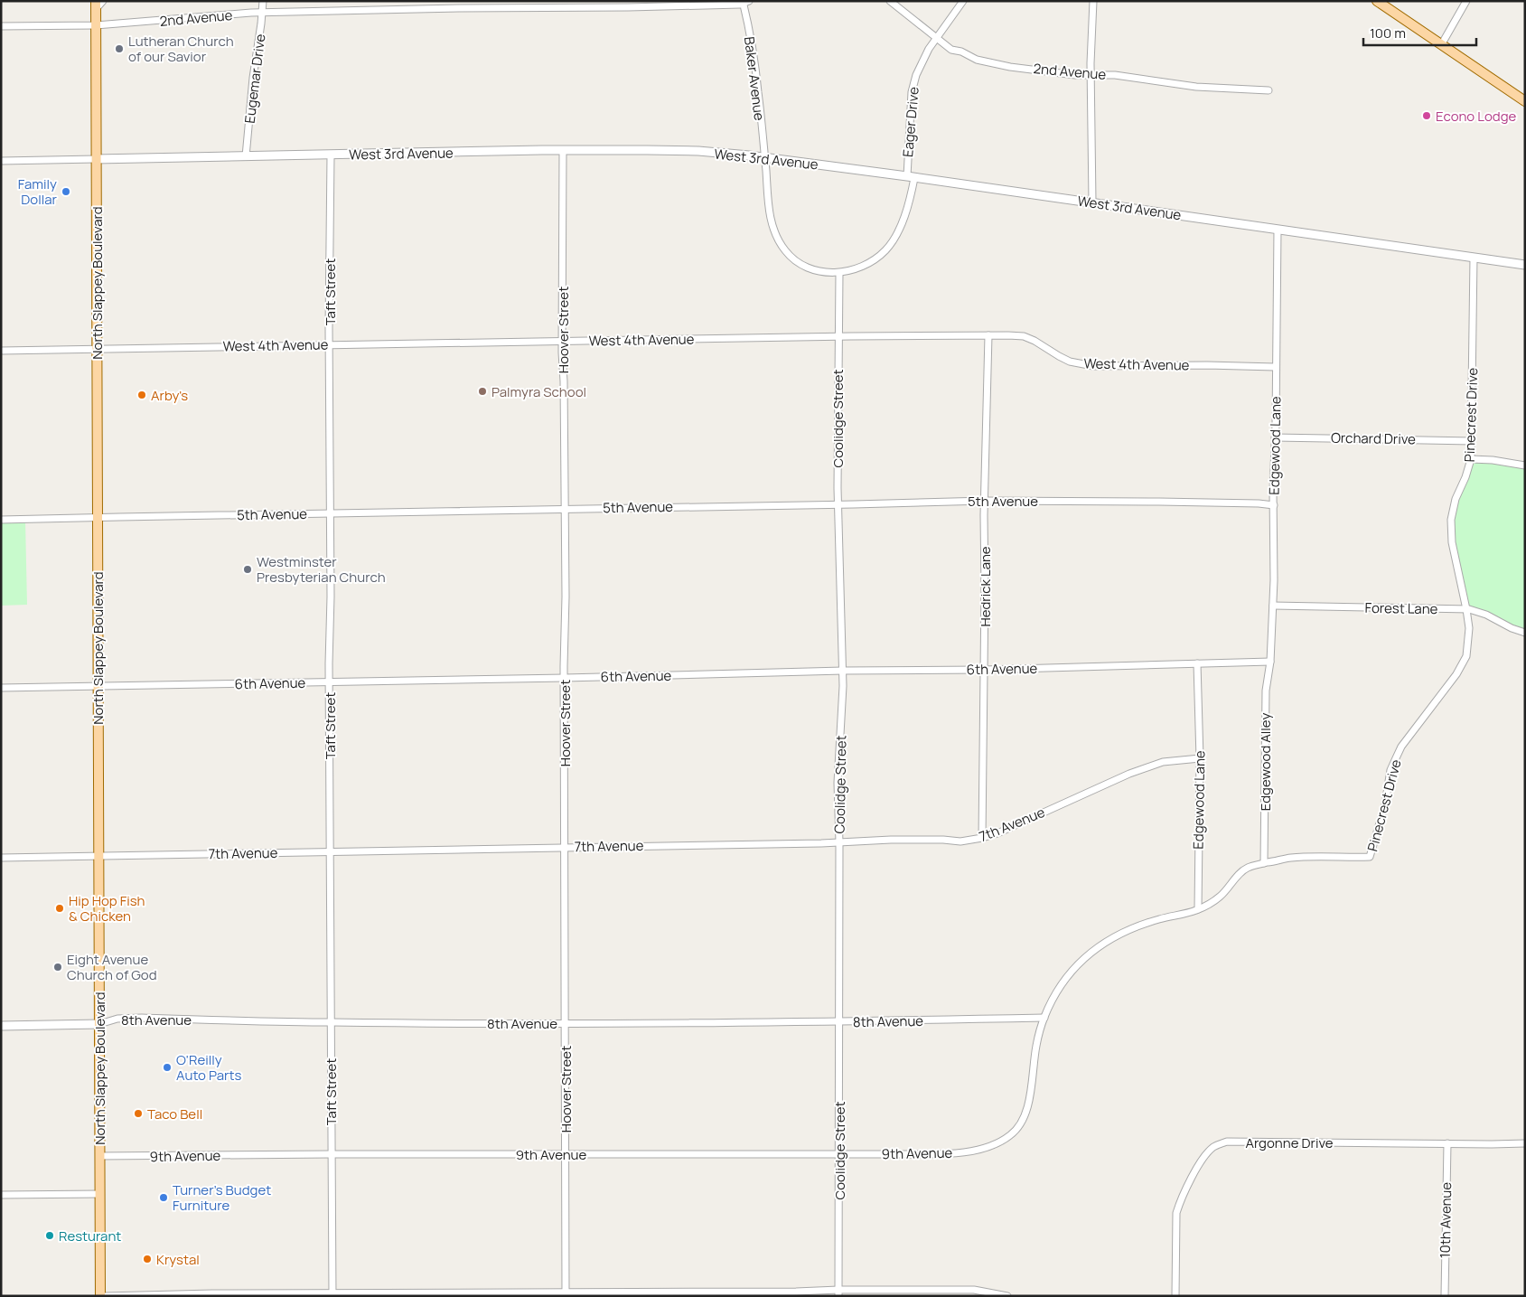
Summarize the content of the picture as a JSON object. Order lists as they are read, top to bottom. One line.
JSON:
{"streets":{"main road":["North Slappey Boulevard"],"street":["2nd Avenue","Eugemar Drive","Baker Avenue","Eager Drive","West 3rd Avenue","Taft Street","Hoover Street","West 4th Avenue","Pinecrest Drive","Coolidge Street","Orchard Drive","Edgewood Lane","5th Avenue","Hedrick Lane","Forest Lane","6th Avenue","Edgewood Alley","7th Avenue","8th Avenue","Argonne Drive","9th Avenue","10th Avenue"]},"crossings":[["2nd Avenue","Eugemar Drive"],["2nd Avenue","Baker Avenue"],["2nd Avenue","Eager Drive"],["2nd Avenue","North Slappey Boulevard"],["Eugemar Drive","West 3rd Avenue"],["Baker Avenue","Eager Drive"],["Baker Avenue","West 3rd Avenue"],["Baker Avenue","Coolidge Street"],["Eager Drive","West 3rd Avenue"],["Eager Drive","Coolidge Street"],["West 3rd Avenue","North Slappey Boulevard"],["West 3rd Avenue","Taft Street"],["West 3rd Avenue","Hoover Street"],["West 3rd Avenue","Pinecrest Drive"],["West 3rd Avenue","Edgewood Lane"],["North Slappey Boulevard","West 4th Avenue"],["North Slappey Boulevard","5th Avenue"],["North Slappey Boulevard","6th Avenue"],["North Slappey Boulevard","7th Avenue"],["North Slappey Boulevard","8th Avenue"],["North Slappey Boulevard","9th Avenue"],["Taft Street","West 4th Avenue"],["Taft Street","5th Avenue"],["Taft Street","6th Avenue"],["Taft Street","7th Avenue"],["Taft Street","8th Avenue"],["Taft Street","9th Avenue"],["Hoover Street","West 4th Avenue"],["Hoover Street","5th Avenue"],["Hoover Street","6th Avenue"],["Hoover Street","7th Avenue"],["Hoover Street","8th Avenue"],["Hoover Street","9th Avenue"],["West 4th Avenue","Coolidge Street"],["West 4th Avenue","Edgewood Lane"],["West 4th Avenue","Hedrick Lane"],["Pinecrest Drive","Orchard Drive"],["Pinecrest Drive","Edgewood Lane"],["Pinecrest Drive","Forest Lane"],["Pinecrest Drive","Edgewood Alley"],["Pinecrest Drive","8th Avenue"],["Pinecrest Drive","9th Avenue"],["Coolidge Street","5th Avenue"],["Coolidge Street","6th Avenue"],["Coolidge Street","7th Avenue"],["Coolidge Street","8th Avenue"],["Coolidge Street","9th Avenue"],["Orchard Drive","Edgewood Lane"],["Edgewood Lane","5th Avenue"],["Edgewood Lane","Forest Lane"],["Edgewood Lane","6th Avenue"],["Edgewood Lane","Edgewood Alley"],["Edgewood Lane","7th Avenue"],["5th Avenue","Hedrick Lane"],["Hedrick Lane","6th Avenue"],["Hedrick Lane","7th Avenue"],["6th Avenue","Edgewood Alley"],["Argonne Drive","10th Avenue"]],"places":["Lutheran Church of our Savior","Econo Lodge","Family Dollar","Palmyra School","Arby's","Westminster Presbyterian Church","Hip Hop Fish & Chicken","Eight Avenue Church of God","O'Reilly Auto Parts","Taco Bell","Turner's Budget Furniture","Resturant","Krystal"],"scale_bar":"100 m"}
